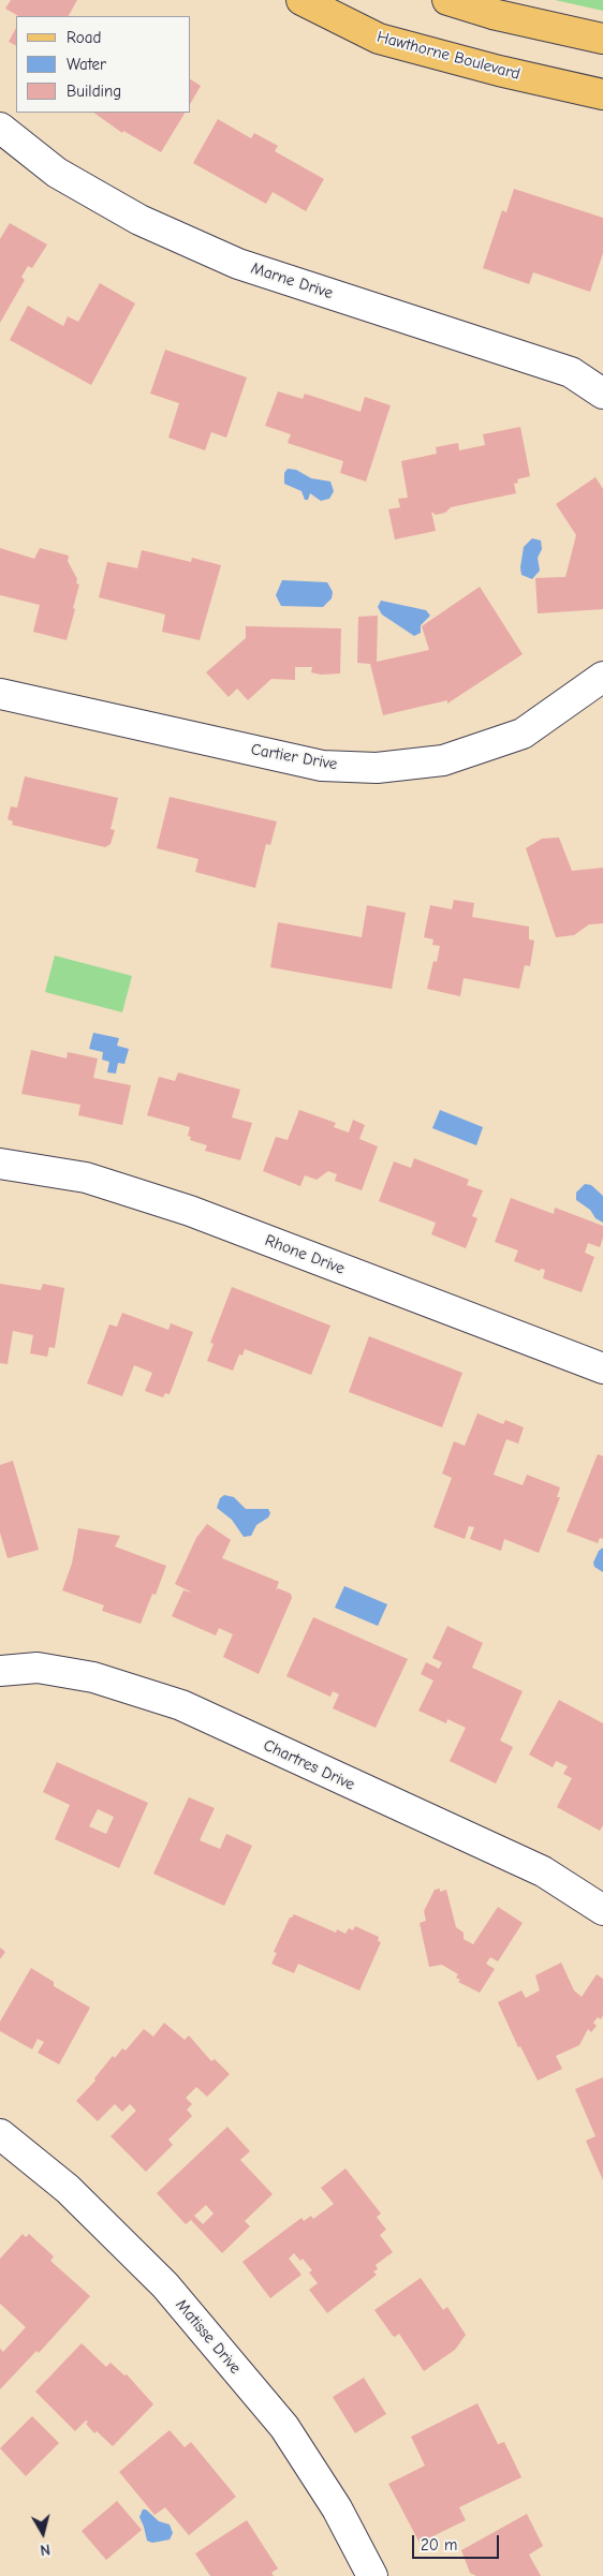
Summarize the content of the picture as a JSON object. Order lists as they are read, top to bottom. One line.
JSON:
{"streets":{"main road":["Hawthorne Boulevard"],"street":["Marne Drive","Cartier Drive","Rhone Drive","Chartres Drive","Matisse Drive"]},"legend":["Road","Water","Building"],"scale_bar":"20 m","north":"bottom"}
